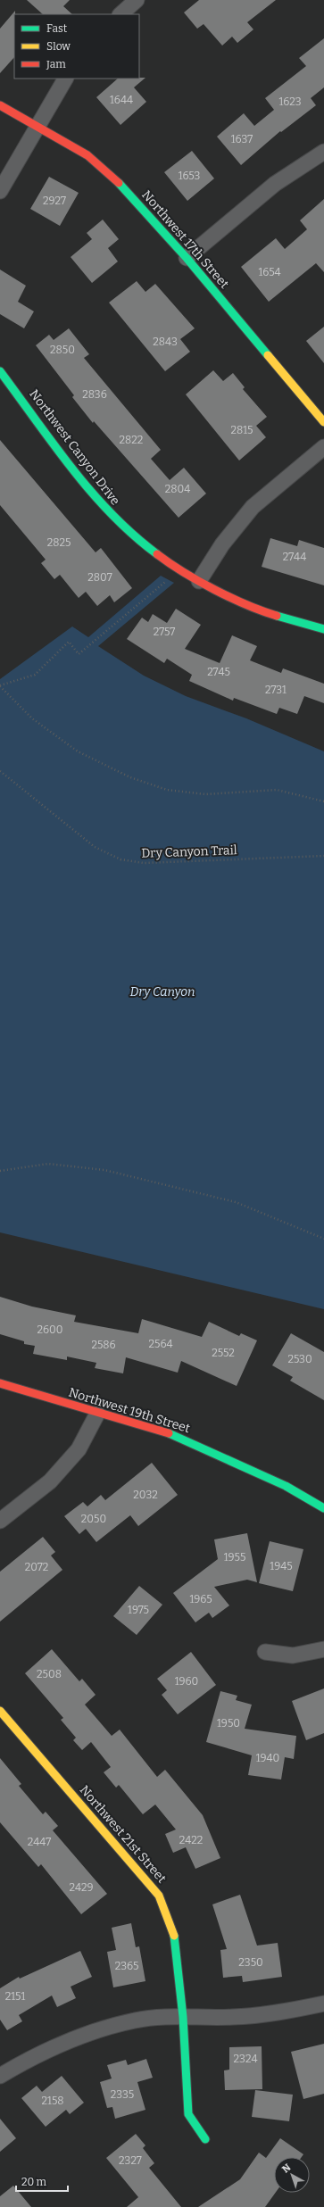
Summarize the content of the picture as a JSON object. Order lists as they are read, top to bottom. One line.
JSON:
{"streets":{"street":["Northwest 17th Street","Northwest Canyon Drive","Northwest 19th Street","Northwest 21st Street"],"path":["Dry Canyon Trail"]},"parks":["Dry Canyon"],"house_numbers":["1644","1623","1637","1653","2927","1654","2843","2850","2836","2815","2822","2804","2825","2744","2807","2757","2745","2731","2600","2564","2586","2552","2530","2032","2050","1955","1945","2072","1965","1975","2508","1960","1950","1940","2422","2447","2429","2350","2365","2151","2324","2335","2158","2327"],"legend":["Fast","Slow","Jam"],"scale_bar":"20 m","north":"top left"}
